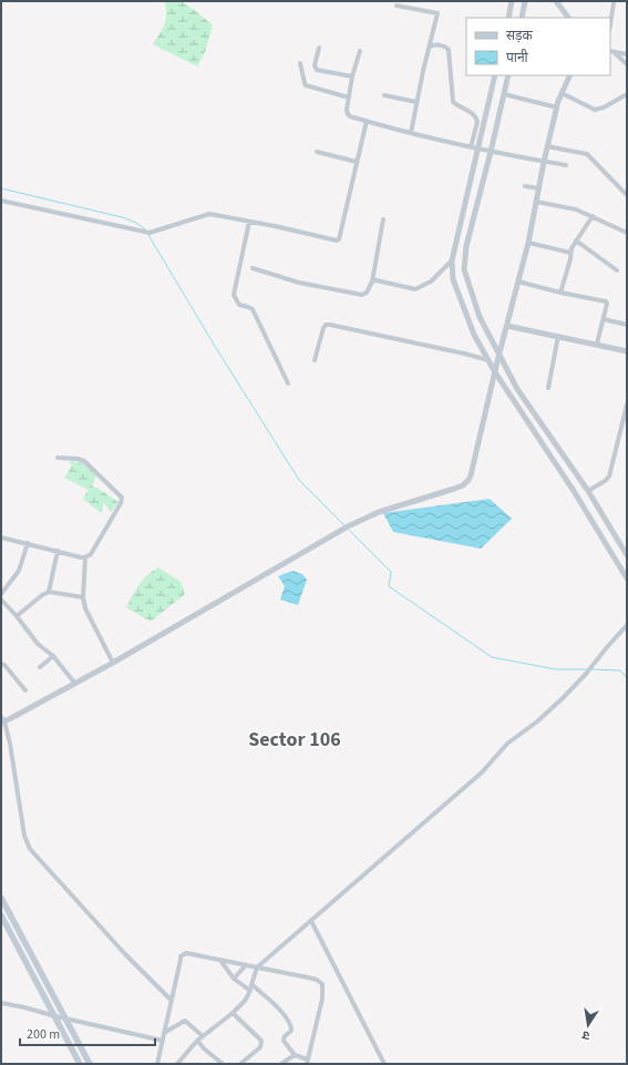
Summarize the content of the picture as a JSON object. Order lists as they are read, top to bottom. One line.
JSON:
{"districts":["Sector 106"],"legend":["सड़क","पानी"],"scale_bar":"200 m","north":"bottom"}
